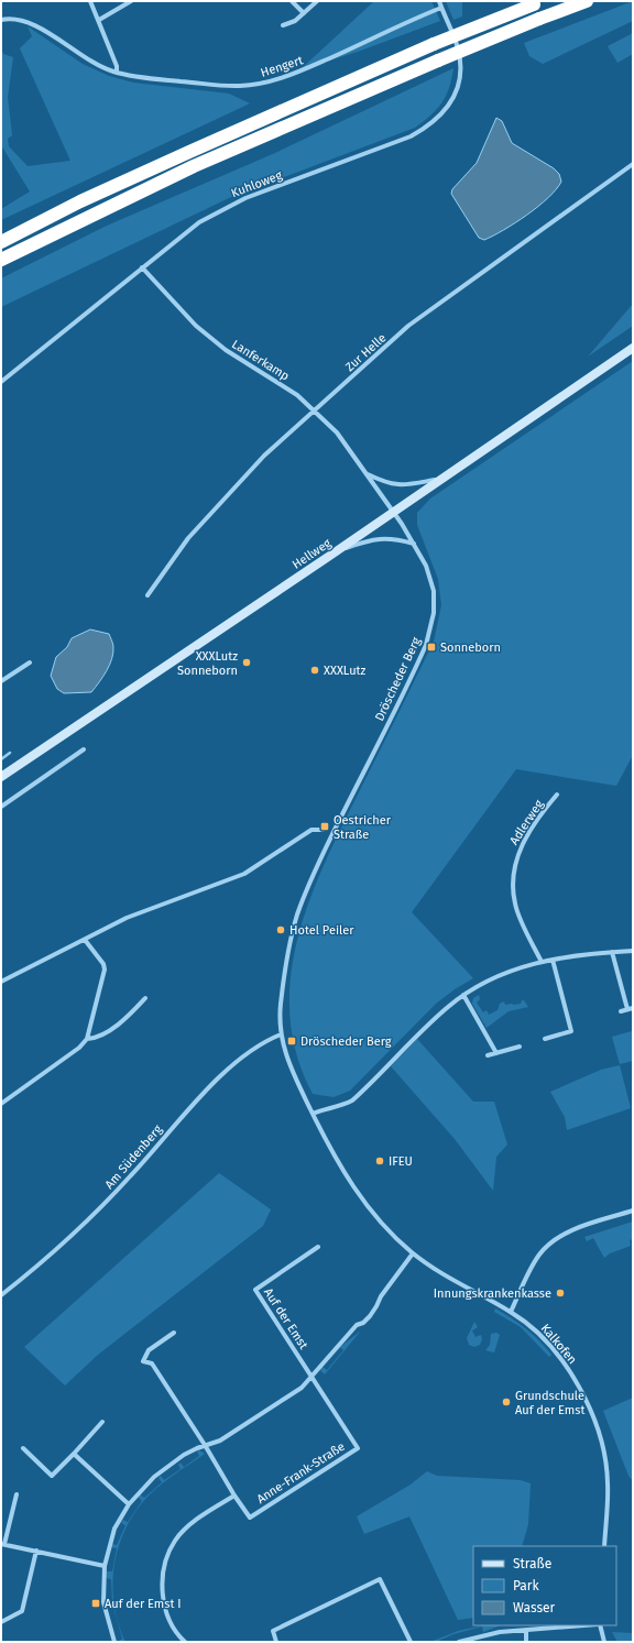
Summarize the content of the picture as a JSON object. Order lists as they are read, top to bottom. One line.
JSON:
{"streets":{"street":["Hengert","Kuhloweg","Zur Helle","Lanferkamp","Hellweg","Dröscheder Berg","Adlerweg","Am Südenberg","Auf der Emst","Kalkofen","Anne-Frank-Straße"]},"crossings":[["Hengert","Kuhloweg"],["Kuhloweg","Lanferkamp"],["Zur Helle","Lanferkamp"],["Lanferkamp","Hellweg"],["Lanferkamp","Dröscheder Berg"],["Hellweg","Dröscheder Berg"],["Dröscheder Berg","Am Südenberg"],["Auf der Emst","Anne-Frank-Straße"]],"places":{"transit":["Sonneborn","Oestricher Straße","Dröscheder Berg","Auf der Emst I"],"other":["XXXLutz Sonneborn","XXXLutz","Hotel Peiler","IFEU","Innungskrankenkasse","Grundschule Auf der Emst"]},"legend":["Straße","Park","Wasser"]}
